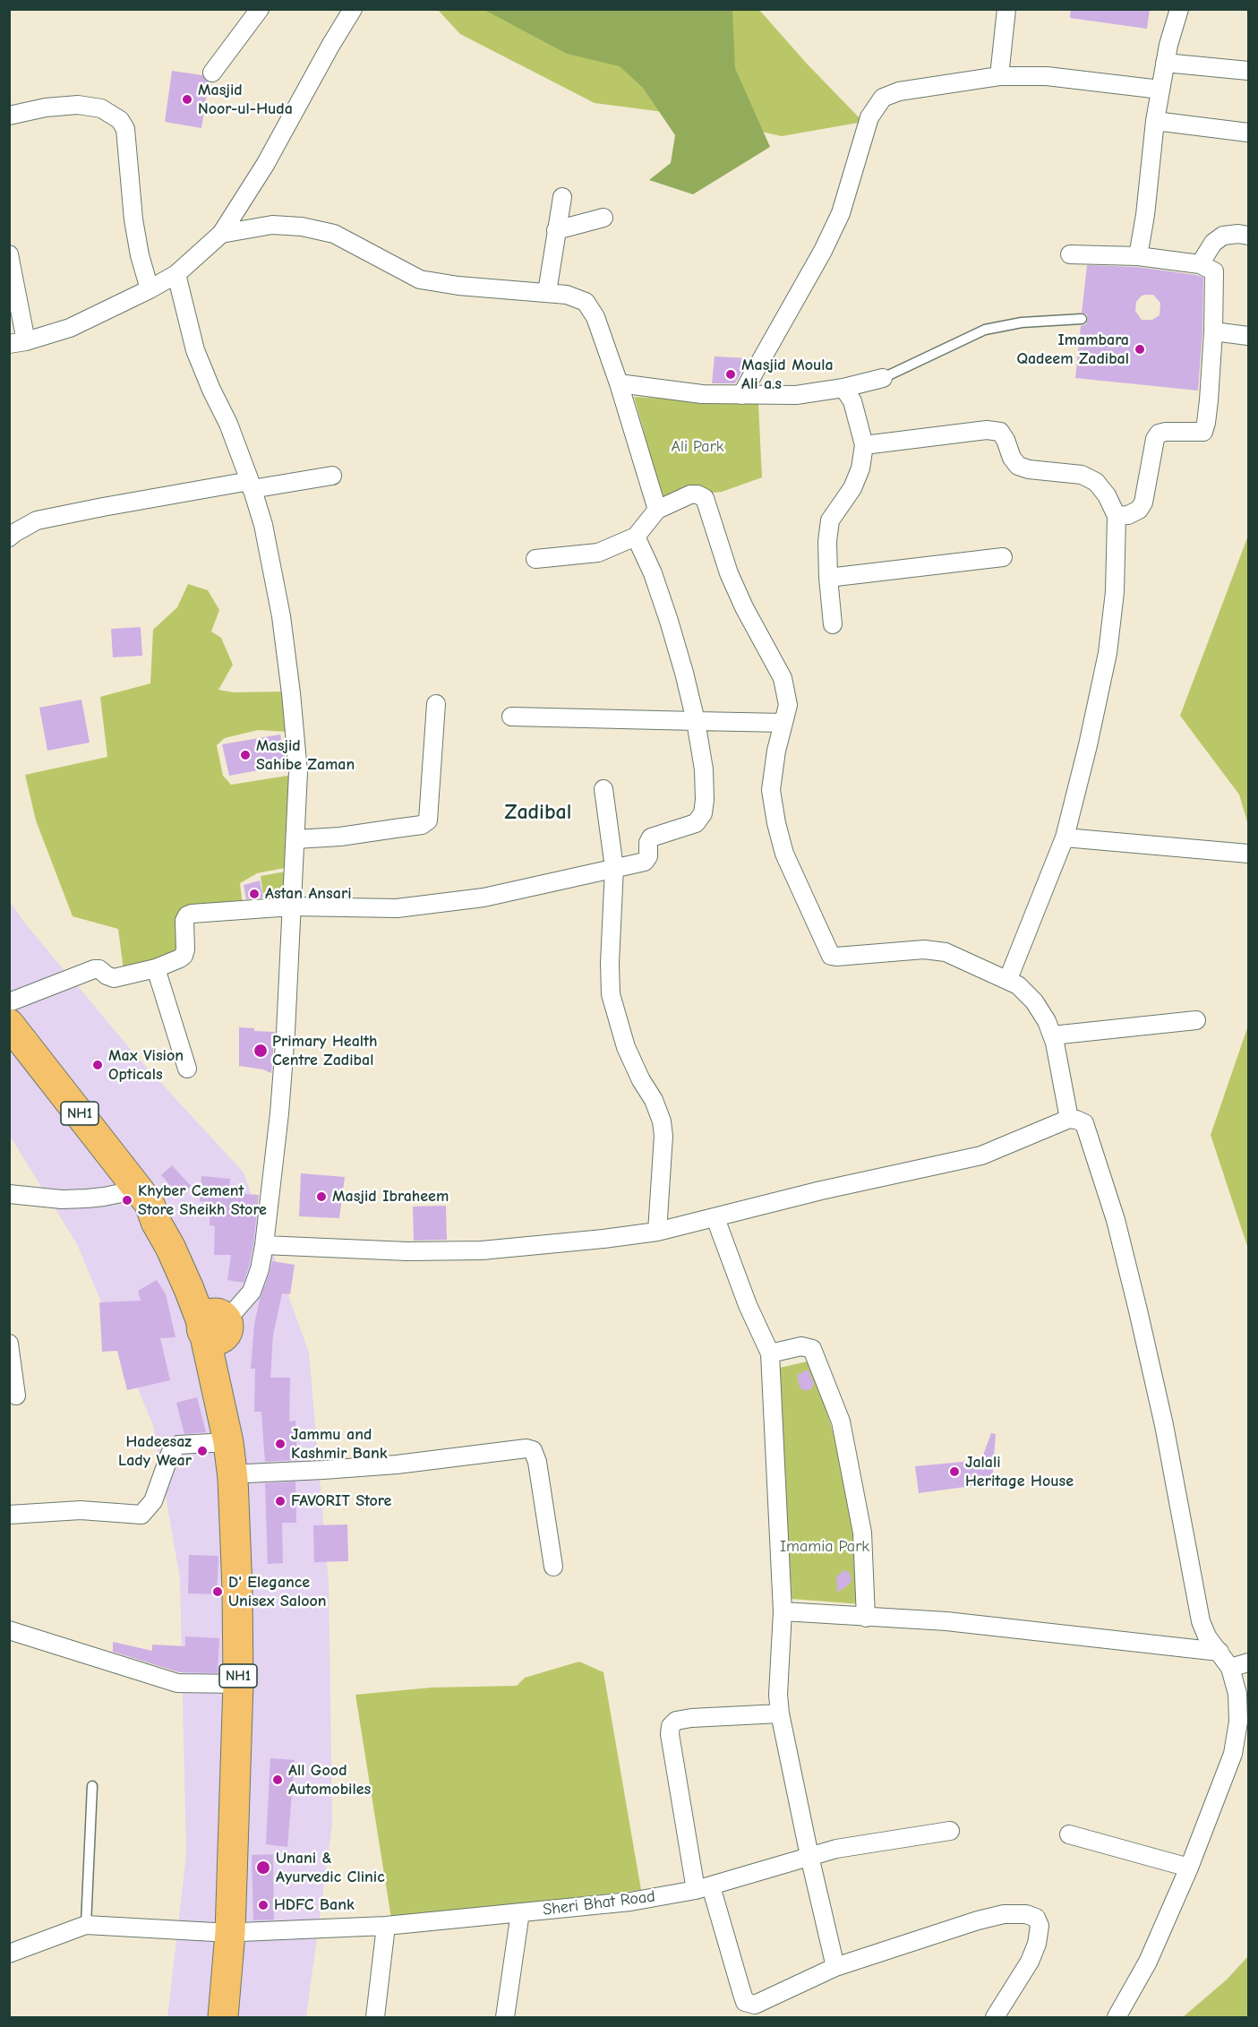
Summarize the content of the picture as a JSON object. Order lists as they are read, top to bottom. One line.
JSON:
{"streets":{"highway":["NH1"],"street":["Sheri Bhat Road"]},"crossings":[["NH1","Sheri Bhat Road"]],"districts":["Zadibal"],"parks":["Ali Park","Imamia Park"],"places":["Masjid Noor-ul-Huda","Imambara Qadeem Zadibal","Masjid Moula Ali a.s","Masjid Sahibe Zaman","Astan Ansari","Primary Health Centre Zadibal","Max Vision Opticals","Masjid Ibraheem","Khyber Cement Store Sheikh Store","Jammu and Kashmir Bank","Hadeesaz Lady Wear","Jalali Heritage House","FAVORIT Store","D' Elegance Unisex Saloon","All Good Automobiles","Unani & Ayurvedic Clinic","HDFC Bank"]}
